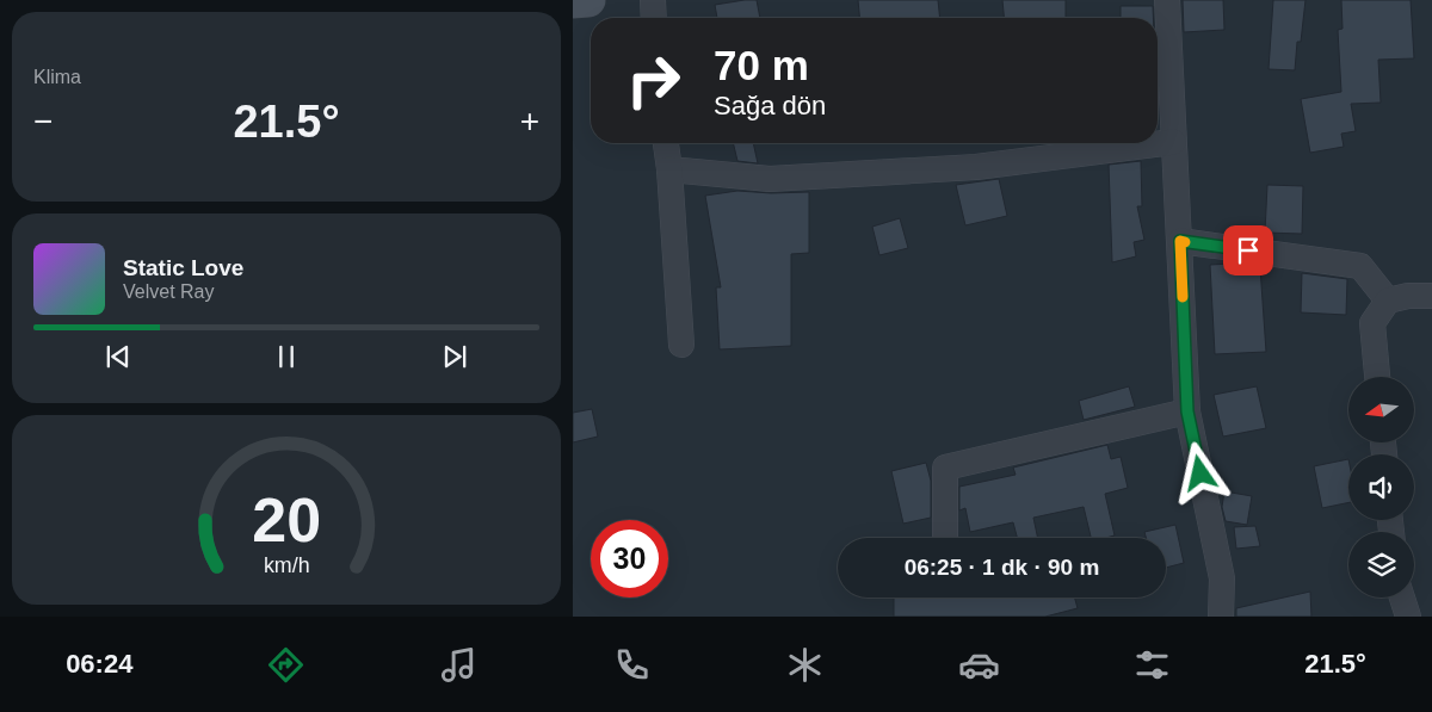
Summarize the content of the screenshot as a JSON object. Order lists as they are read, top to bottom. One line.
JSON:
{"north":"left","page":{"tile":"Klima","turn":["70 m","Sağa dön"],"heat":["−","21.5°","+"],"song":["Static Love","Velvet Ray"],"limit":"30","trip":"06:25 · 1 dk · 90 m","tabs":["06:24","21.5°"],"gauge":["20","km/h"]}}
